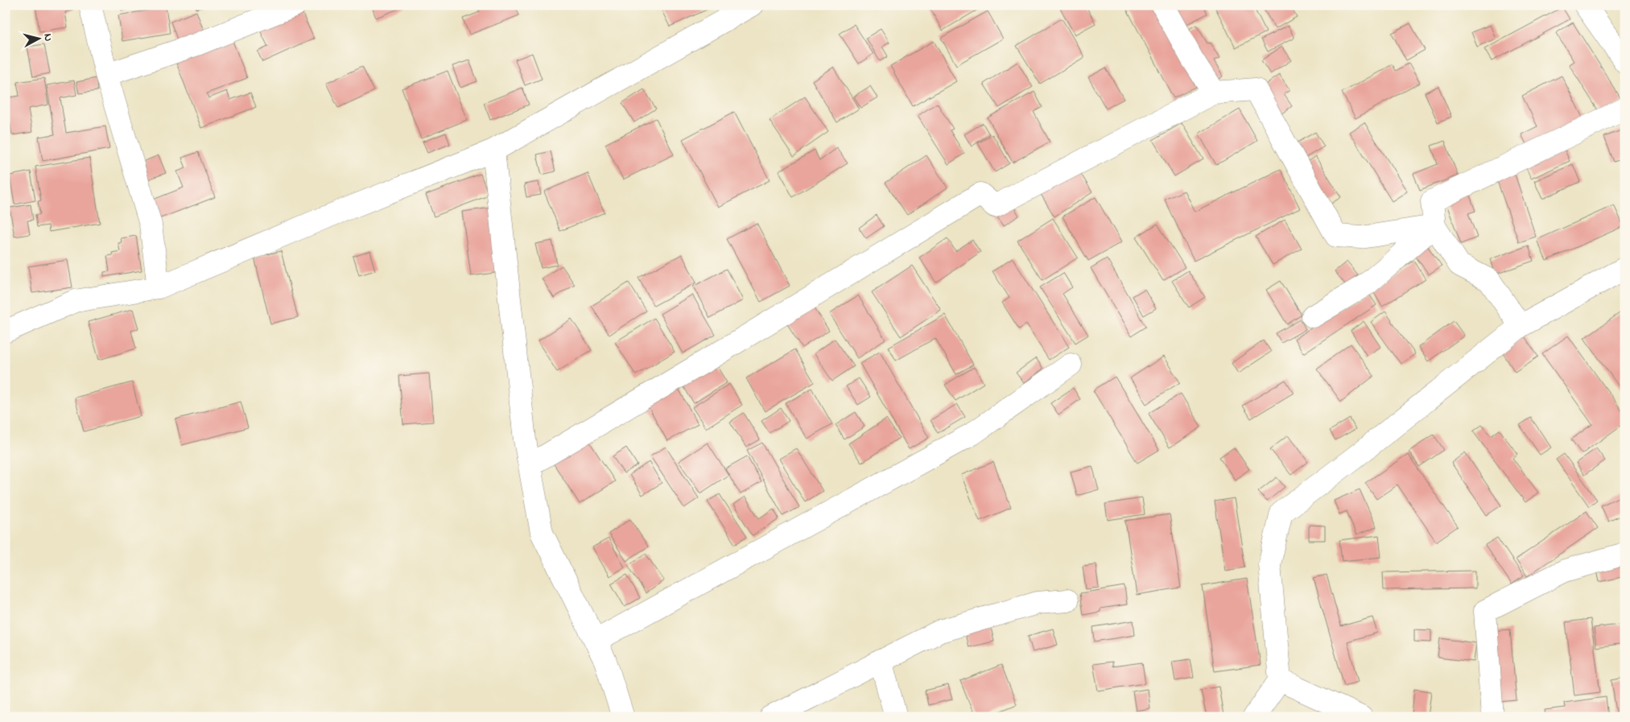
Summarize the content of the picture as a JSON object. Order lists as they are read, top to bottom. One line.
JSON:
{"north":"right"}
